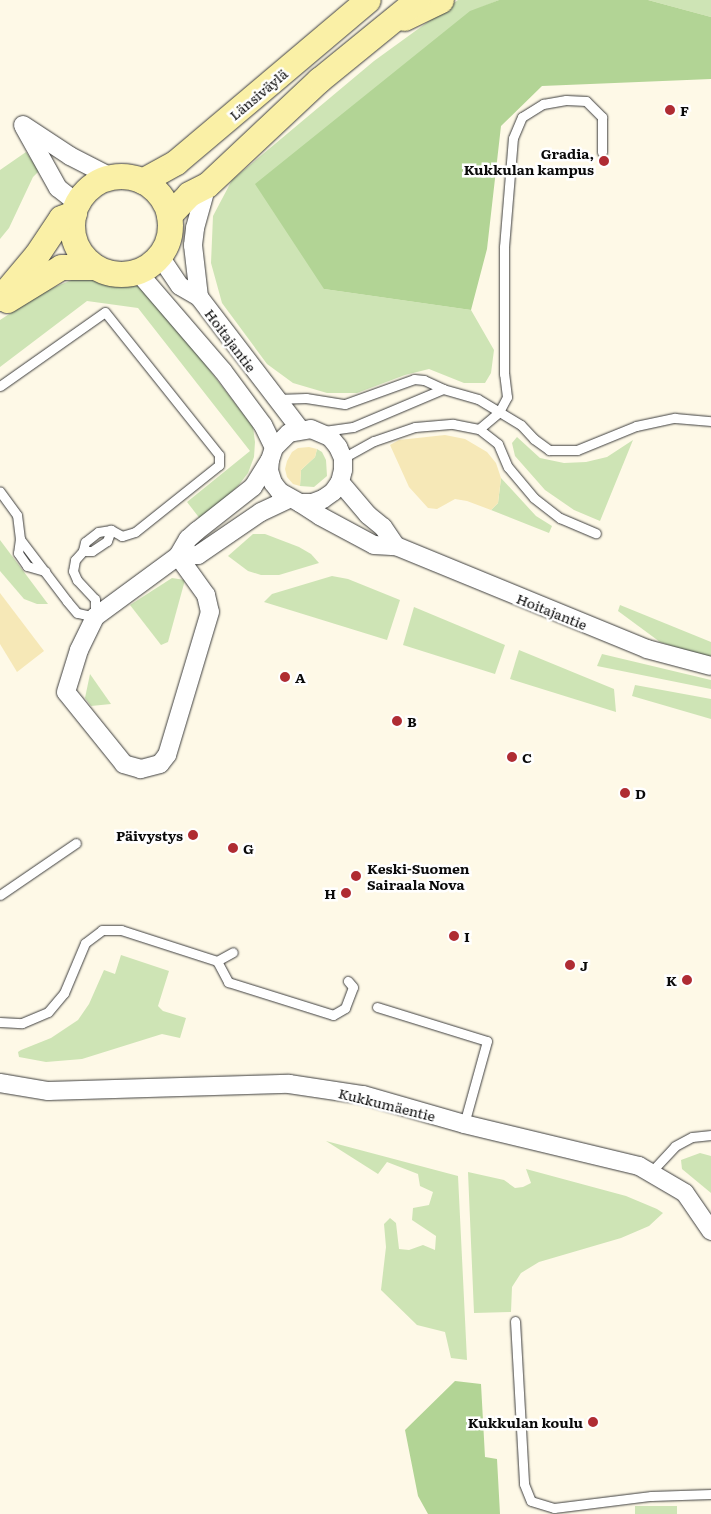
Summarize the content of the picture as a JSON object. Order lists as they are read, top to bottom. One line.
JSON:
{"streets":{"main road":["Länsiväylä"],"street":["Hoitajantie","Kukkumäentie"]},"crossings":[["Länsiväylä","Hoitajantie"]],"places":["F","Gradia, Kukkulan kampus","A","B","C","D","Päivystys","G","Keski-Suomen Sairaala Nova","H","I","J","K","Kukkulan koulu"]}
